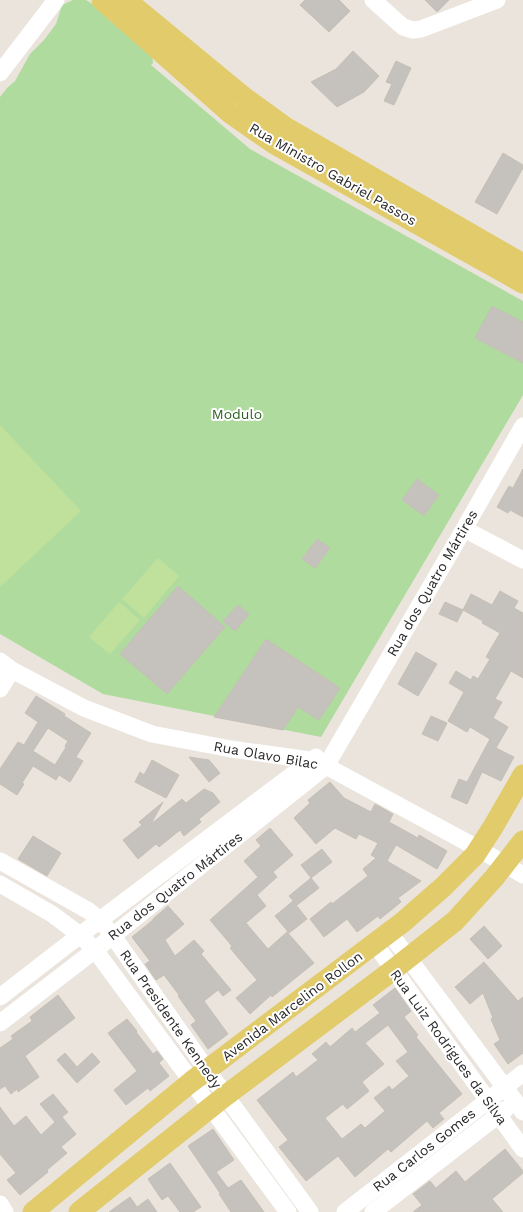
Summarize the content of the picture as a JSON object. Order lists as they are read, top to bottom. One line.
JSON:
{"streets":{"main road":["Rua Ministro Gabriel Passos","Avenida Marcelino Rollon"],"street":["Rua dos Quatro Mártires","Rua Olavo Bilac","Rua Presidente Kennedy","Rua Luiz Rodrigues da Silva","Rua Carlos Gomes"]},"crossings":[["Rua dos Quatro Mártires","Rua Olavo Bilac"],["Rua dos Quatro Mártires","Rua Presidente Kennedy"],["Rua Olavo Bilac","Avenida Marcelino Rollon"],["Avenida Marcelino Rollon","Rua Presidente Kennedy"],["Avenida Marcelino Rollon","Rua Luiz Rodrigues da Silva"],["Rua Luiz Rodrigues da Silva","Rua Carlos Gomes"]],"parks":["Modulo"]}
